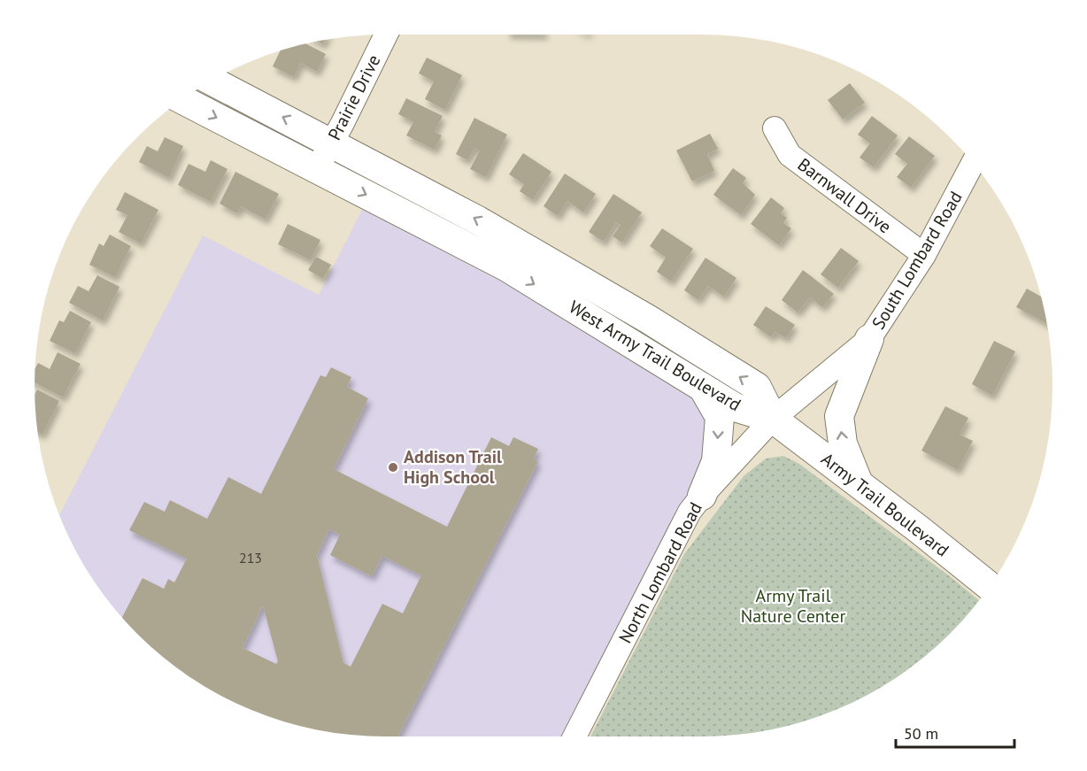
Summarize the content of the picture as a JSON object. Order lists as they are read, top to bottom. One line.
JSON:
{"streets":{"main road":["West Army Trail Boulevard","Army Trail Boulevard"],"street":["Prairie Drive","Barnwall Drive","South Lombard Road","North Lombard Road"]},"crossings":[["Prairie Drive","West Army Trail Boulevard"],["Barnwall Drive","South Lombard Road"],["South Lombard Road","West Army Trail Boulevard"],["South Lombard Road","Army Trail Boulevard"],["South Lombard Road","North Lombard Road"],["West Army Trail Boulevard","Army Trail Boulevard"],["West Army Trail Boulevard","North Lombard Road"],["Army Trail Boulevard","North Lombard Road"]],"parks":["Army Trail Nature Center"],"places":["Addison Trail High School"],"house_numbers":["213"],"scale_bar":"50 m"}
